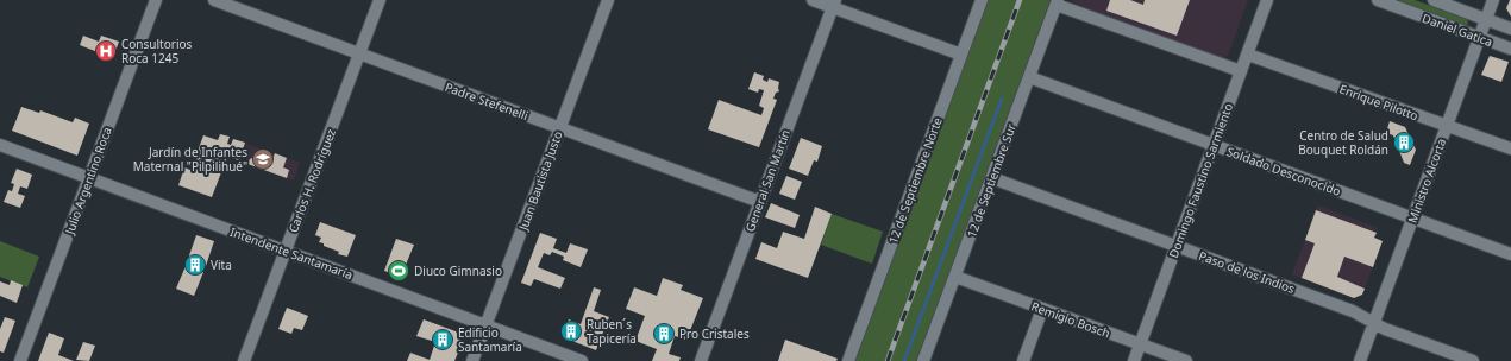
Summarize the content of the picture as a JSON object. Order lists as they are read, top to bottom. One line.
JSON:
{"streets":{"street":["Daniel Gatica","Padre Stefenelli","Enrique Pilotto","Soldado Desconocido","Julio Argentino Roca","Carlos H. Rodríguez","Juan Bautista Justo","General San Martín","12 de Septiembre Norte","12 de Septiembre Sur","Domingo Faustino Sarmiento","Ministro Alcorta","Intendente Santamaría","Paso de los Indios","Remigio Bosch"]},"crossings":[["Daniel Gatica","Ministro Alcorta"],["Padre Stefenelli","Carlos H. Rodríguez"],["Padre Stefenelli","Juan Bautista Justo"],["Padre Stefenelli","General San Martín"],["Enrique Pilotto","Domingo Faustino Sarmiento"],["Enrique Pilotto","Ministro Alcorta"],["Soldado Desconocido","12 de Septiembre Sur"],["Soldado Desconocido","Domingo Faustino Sarmiento"],["Soldado Desconocido","Ministro Alcorta"],["Julio Argentino Roca","Intendente Santamaría"],["Carlos H. Rodríguez","Intendente Santamaría"],["Juan Bautista Justo","Intendente Santamaría"],["12 de Septiembre Sur","Paso de los Indios"],["12 de Septiembre Sur","Remigio Bosch"],["Domingo Faustino Sarmiento","Paso de los Indios"],["Domingo Faustino Sarmiento","Remigio Bosch"],["Ministro Alcorta","Paso de los Indios"]],"places":{"hospital":["Consultorios Roca 1245"],"building":["Centro de Salud Bouquet Roldán","Vita","Ruben´s Tapicería","Pro Cristales","Edificio Santamaría"],"school or university":["Jardín de Infantes Maternal \"Pilpilihué\""],"sports":["Diuco Gimnasio"]}}
